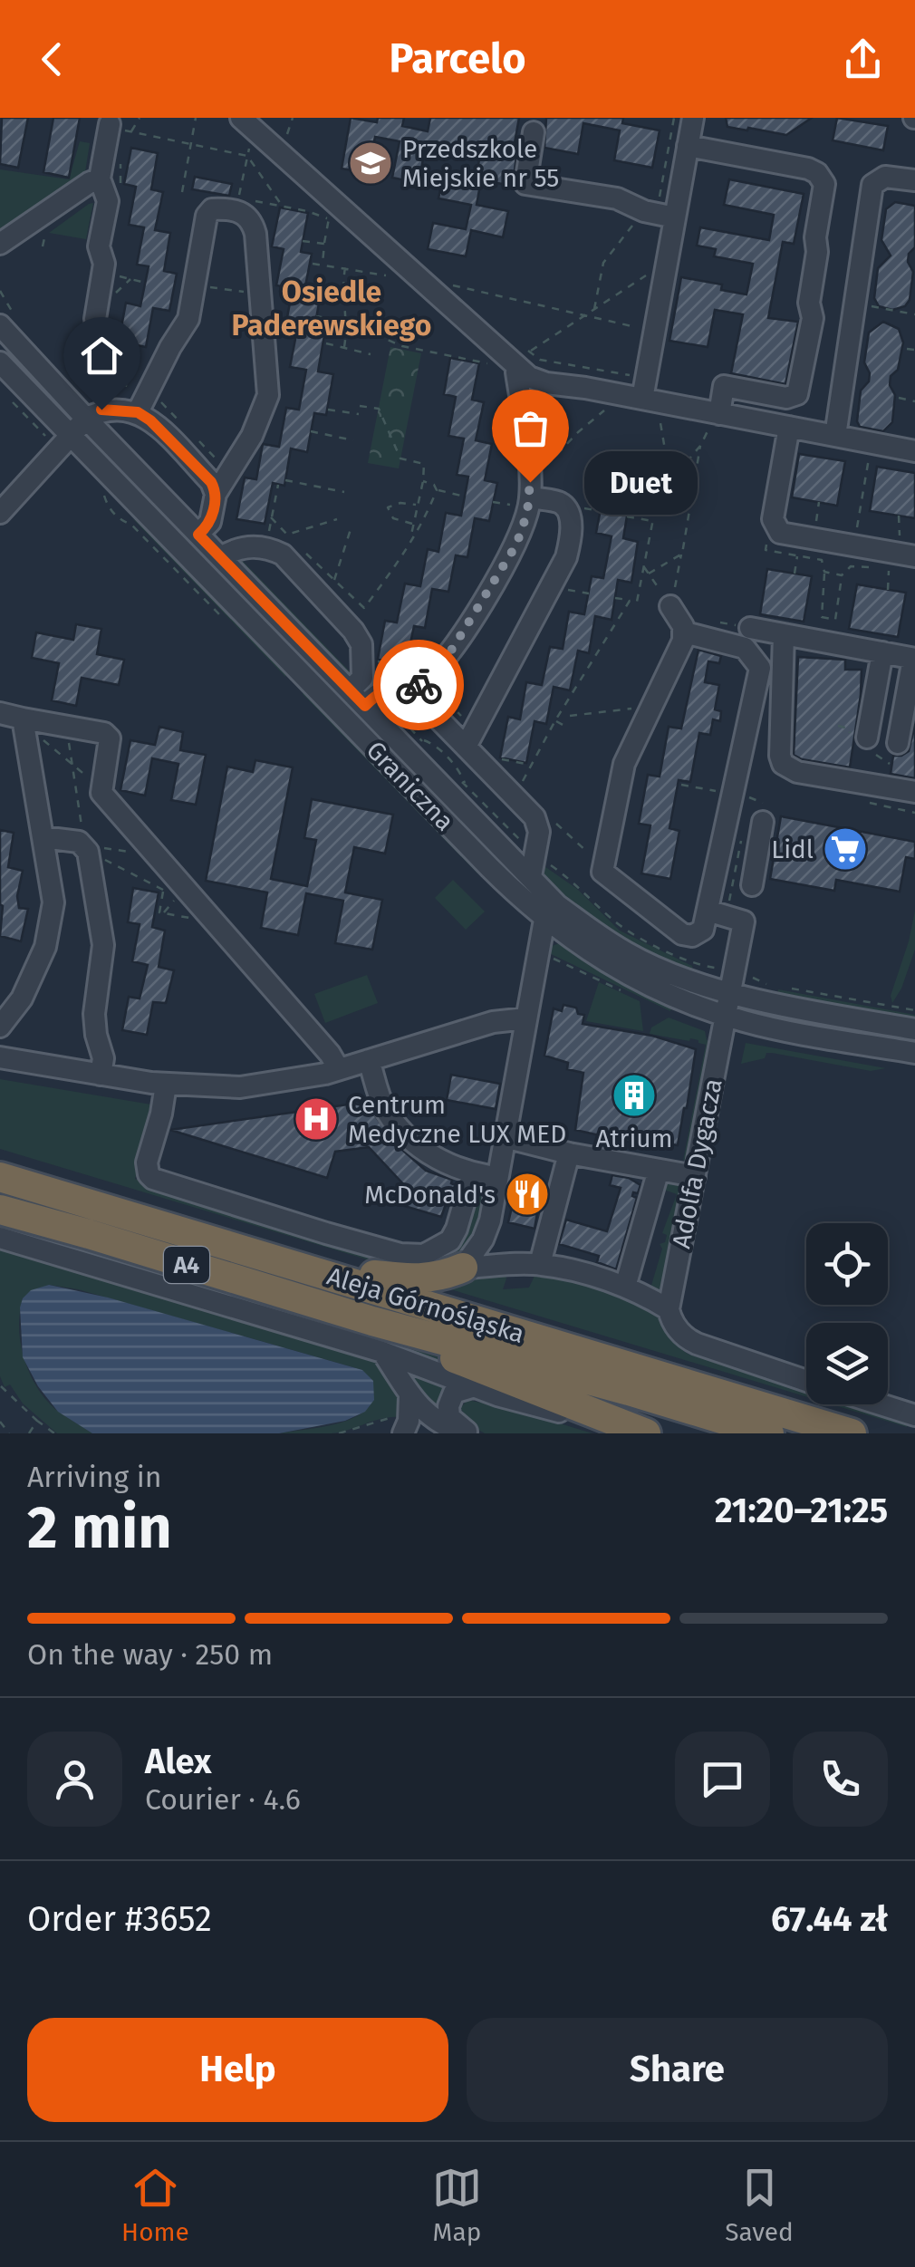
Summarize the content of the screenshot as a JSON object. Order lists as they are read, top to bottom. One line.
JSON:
{"streets":{"highway":["A4","Aleja Górnośląska"],"street":["Graniczna","Adolfa Dygacza"]},"crossings":[["Graniczna","Adolfa Dygacza"]],"districts":["Osiedle Paderewskiego"],"places":{"school or university":["Przedszkole Miejskie nr 55"],"other":["Duet"],"supermarket":["Lidl"],"building":["Atrium"],"hospital":["Centrum Medyczne LUX MED"],"restaurant":["McDonald's"]},"page":{"header":"Parcelo","bubble":"Duet","heading":["2 min","Arriving in","21:20–21:25"],"panel":["Alex","Courier · 4.6","Order #3652","67.44 zł"],"bar":"On the way · 250 m","buttons":["Help","Share"],"tabs":["Home","Map","Saved"]}}
